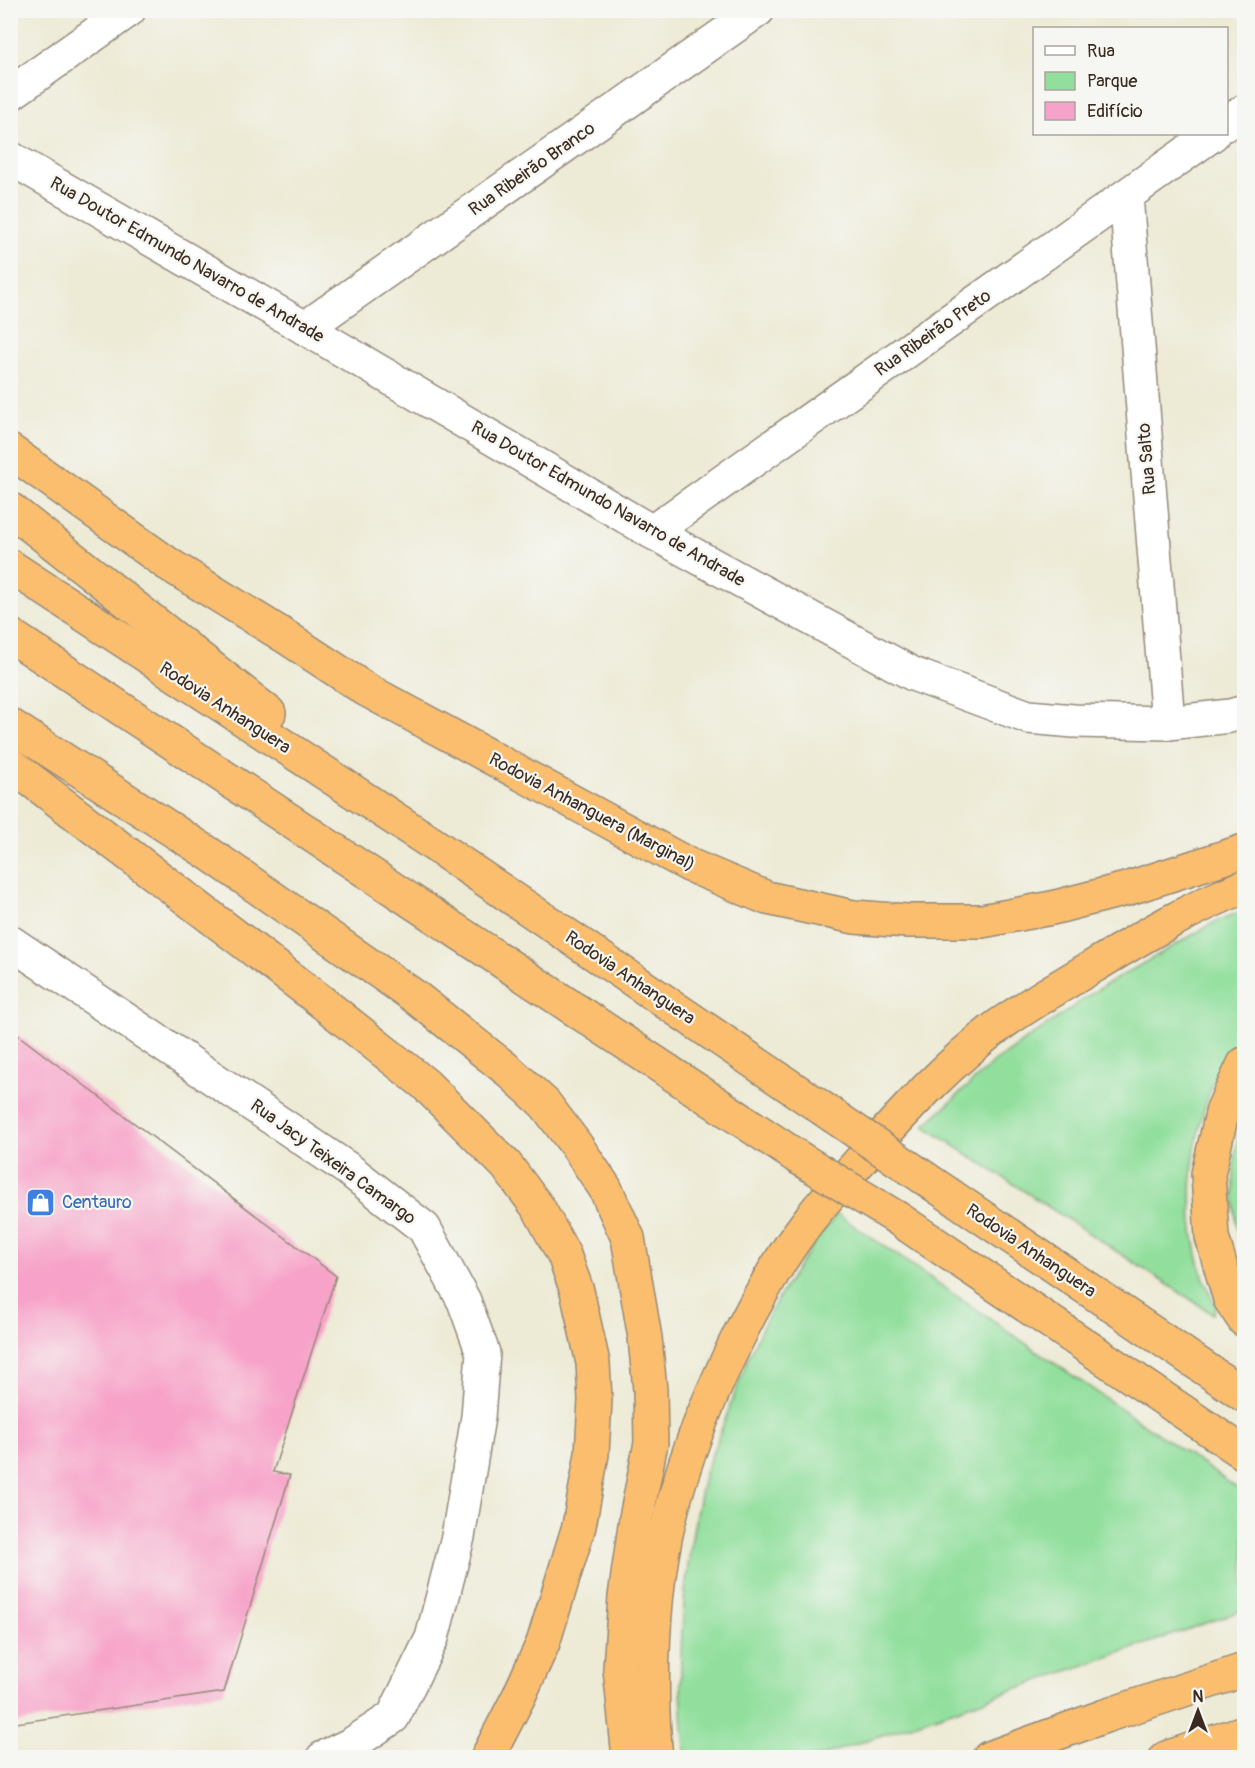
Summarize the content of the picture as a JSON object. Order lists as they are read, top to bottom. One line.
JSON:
{"streets":{"highway":["Rodovia Anhanguera","Rodovia Anhanguera (Marginal)"],"street":["Rua Ribeirão Branco","Rua Doutor Edmundo Navarro de Andrade","Rua Ribeirão Preto","Rua Salto","Rua Jacy Teixeira Camargo"]},"crossings":[["Rua Ribeirão Branco","Rua Doutor Edmundo Navarro de Andrade"],["Rua Doutor Edmundo Navarro de Andrade","Rua Ribeirão Preto"],["Rua Doutor Edmundo Navarro de Andrade","Rua Salto"],["Rua Ribeirão Preto","Rua Salto"]],"places":{"shop":["Centauro"]},"legend":["Rua","Parque","Edifício"],"north":"top"}
